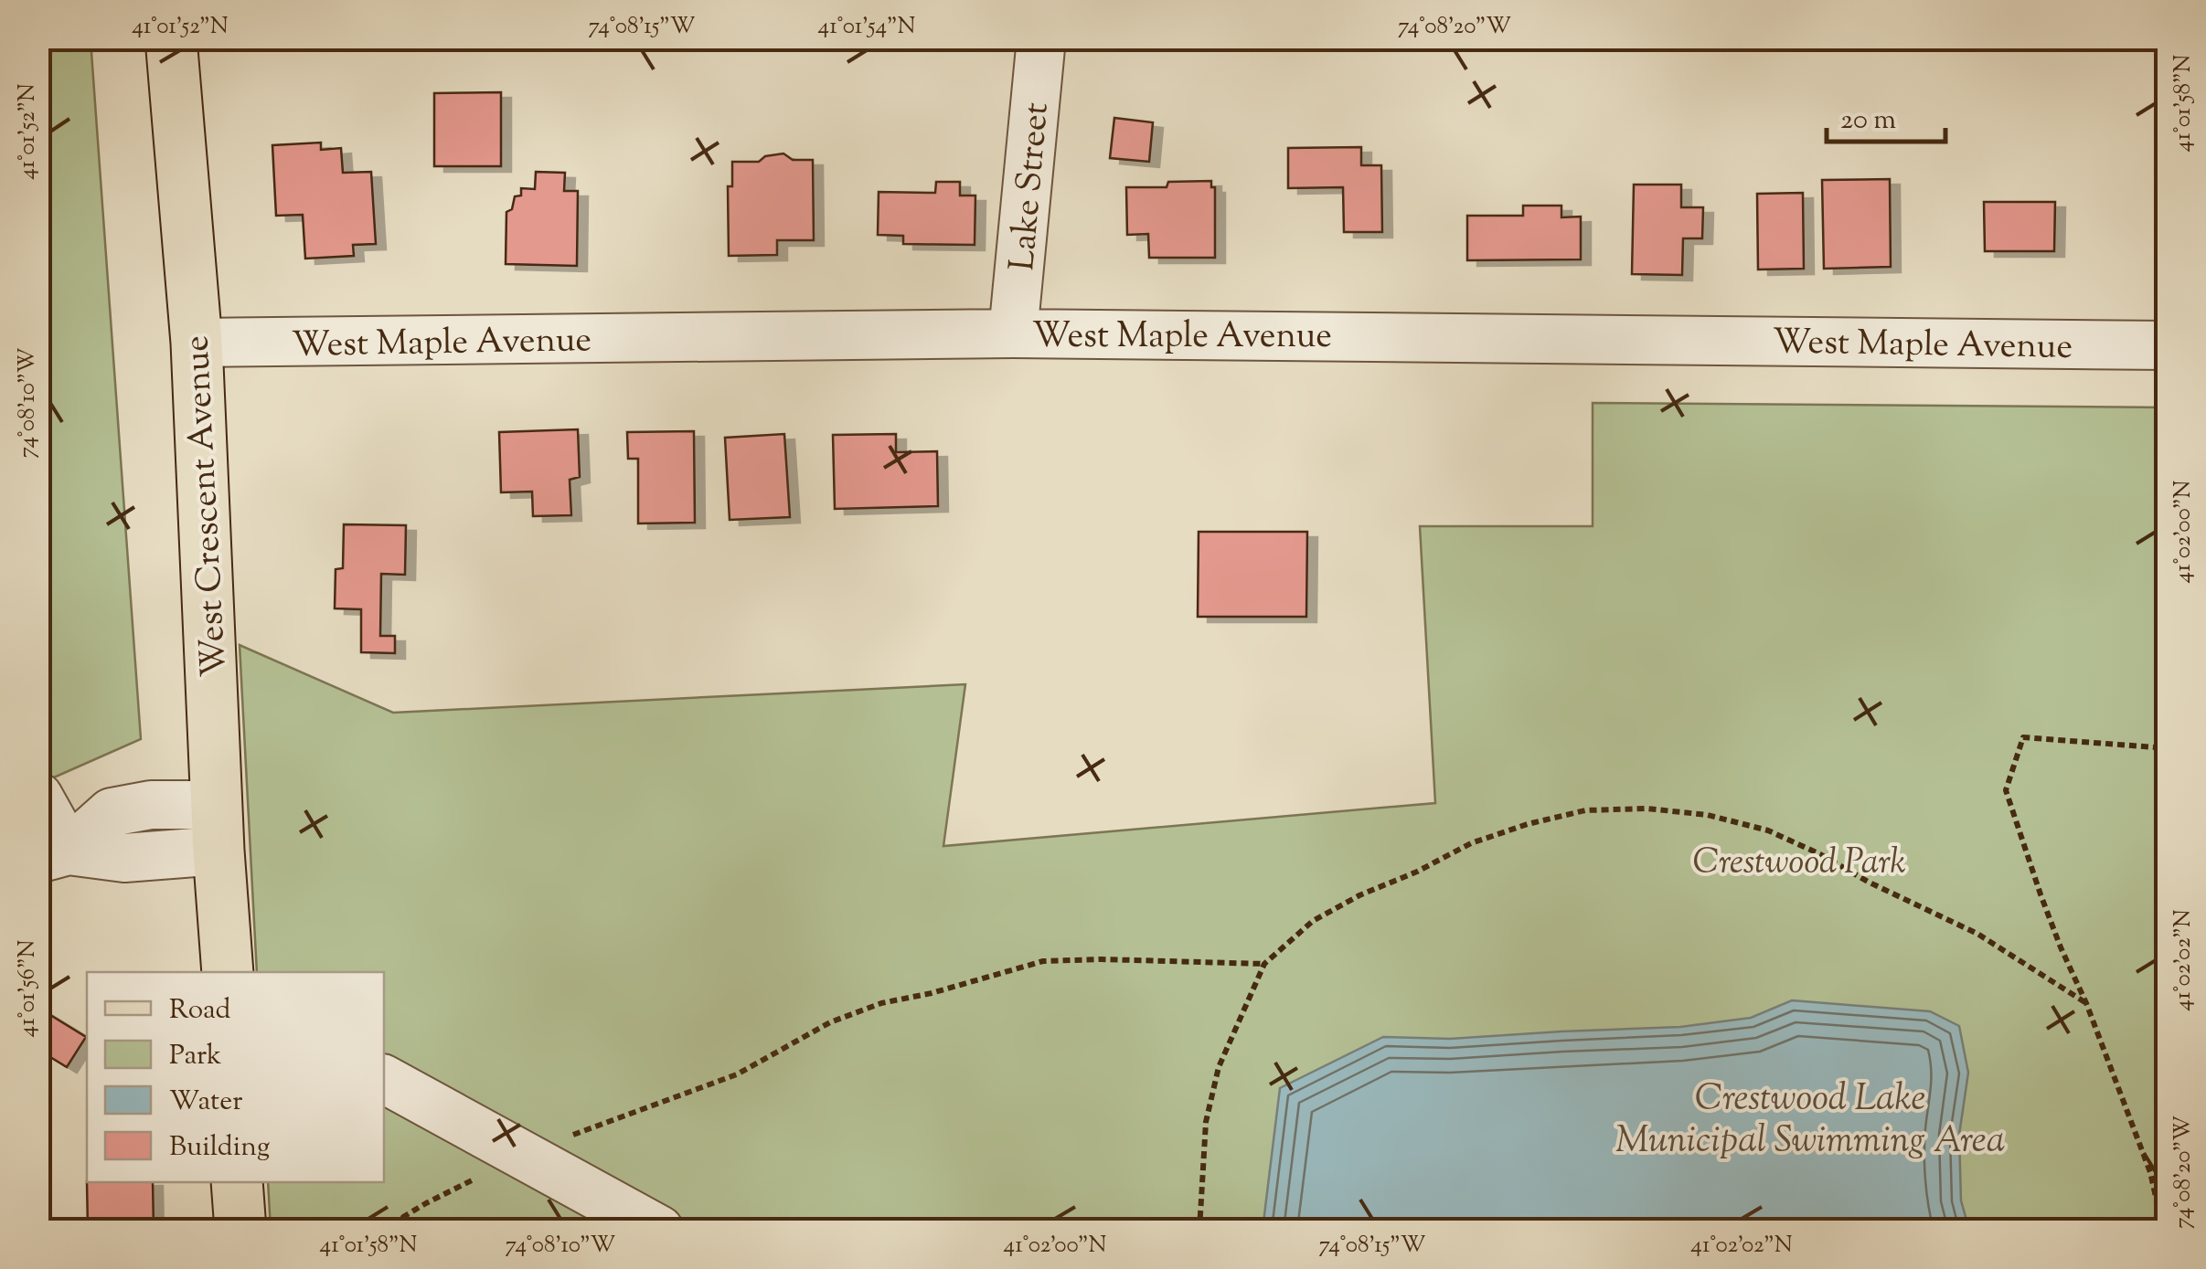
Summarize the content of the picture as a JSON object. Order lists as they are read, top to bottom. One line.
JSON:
{"streets":{"main road":["West Crescent Avenue"],"street":["Lake Street","West Maple Avenue"]},"crossings":[["Lake Street","West Maple Avenue"],["West Maple Avenue","West Crescent Avenue"]],"water":["Crestwood Lake Municipal Swimming Area"],"parks":["Crestwood Park"],"legend":["Road","Park","Water","Building"],"scale_bar":"20 m","coordinates":["41°01'52\"N","74°08'15\"W","41°01'54\"N","74°08'20\"W","41°01'58\"N","74°08'10\"W","41°02'00\"N","41°02'02\"N","41°01'56\"N"]}
